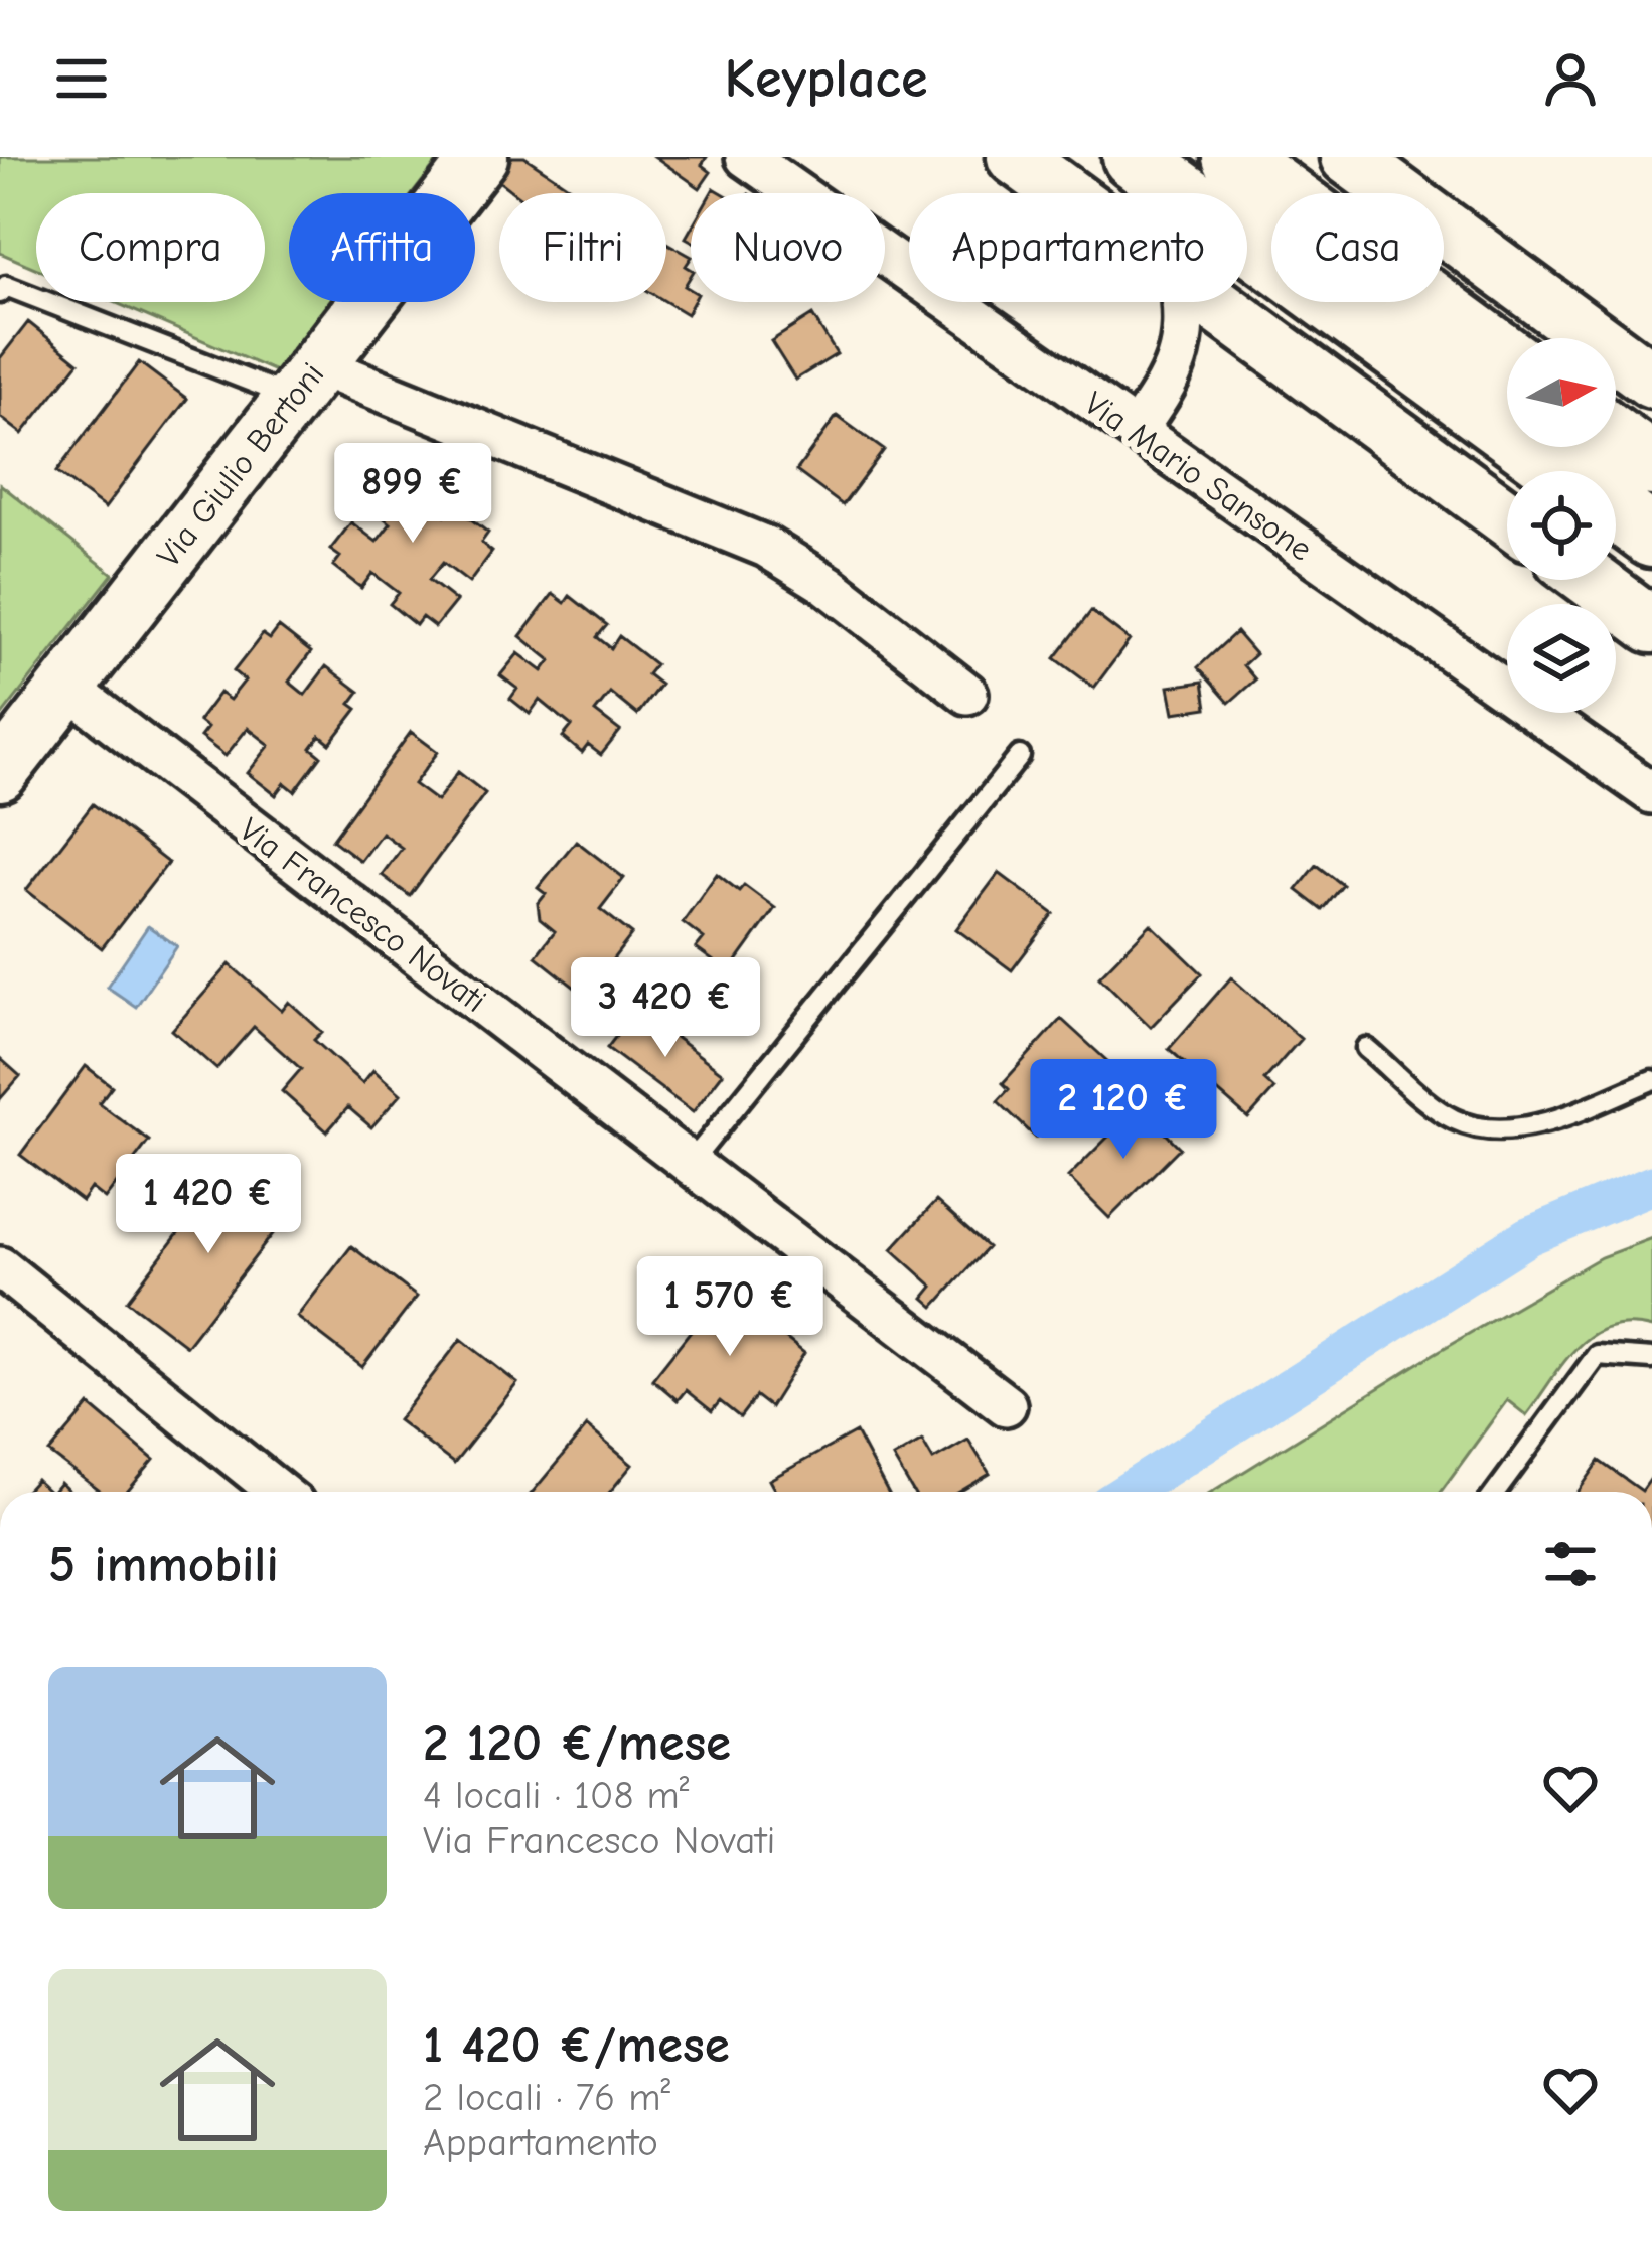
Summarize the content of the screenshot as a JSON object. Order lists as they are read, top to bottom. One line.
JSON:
{"streets":{"street":["Via Giulio Bertoni","Via Mario Sansone","Via Francesco Novati"]},"crossings":[["Via Giulio Bertoni","Via Francesco Novati"]],"north":"right","page":{"header":"Keyplace","chip":["Compra","Affitta","Filtri","Nuovo","Appartamento","Casa"],"price":["899 €","3 420 €","2 120 €","1 420 €","1 570 €"],"heading":"5 immobili","list":[{"name":"2 120 €/mese","note":"4 locali · 108 m² · Via Francesco Novati"},{"name":"1 420 €/mese","note":"2 locali · 76 m² · Appartamento"}]}}
